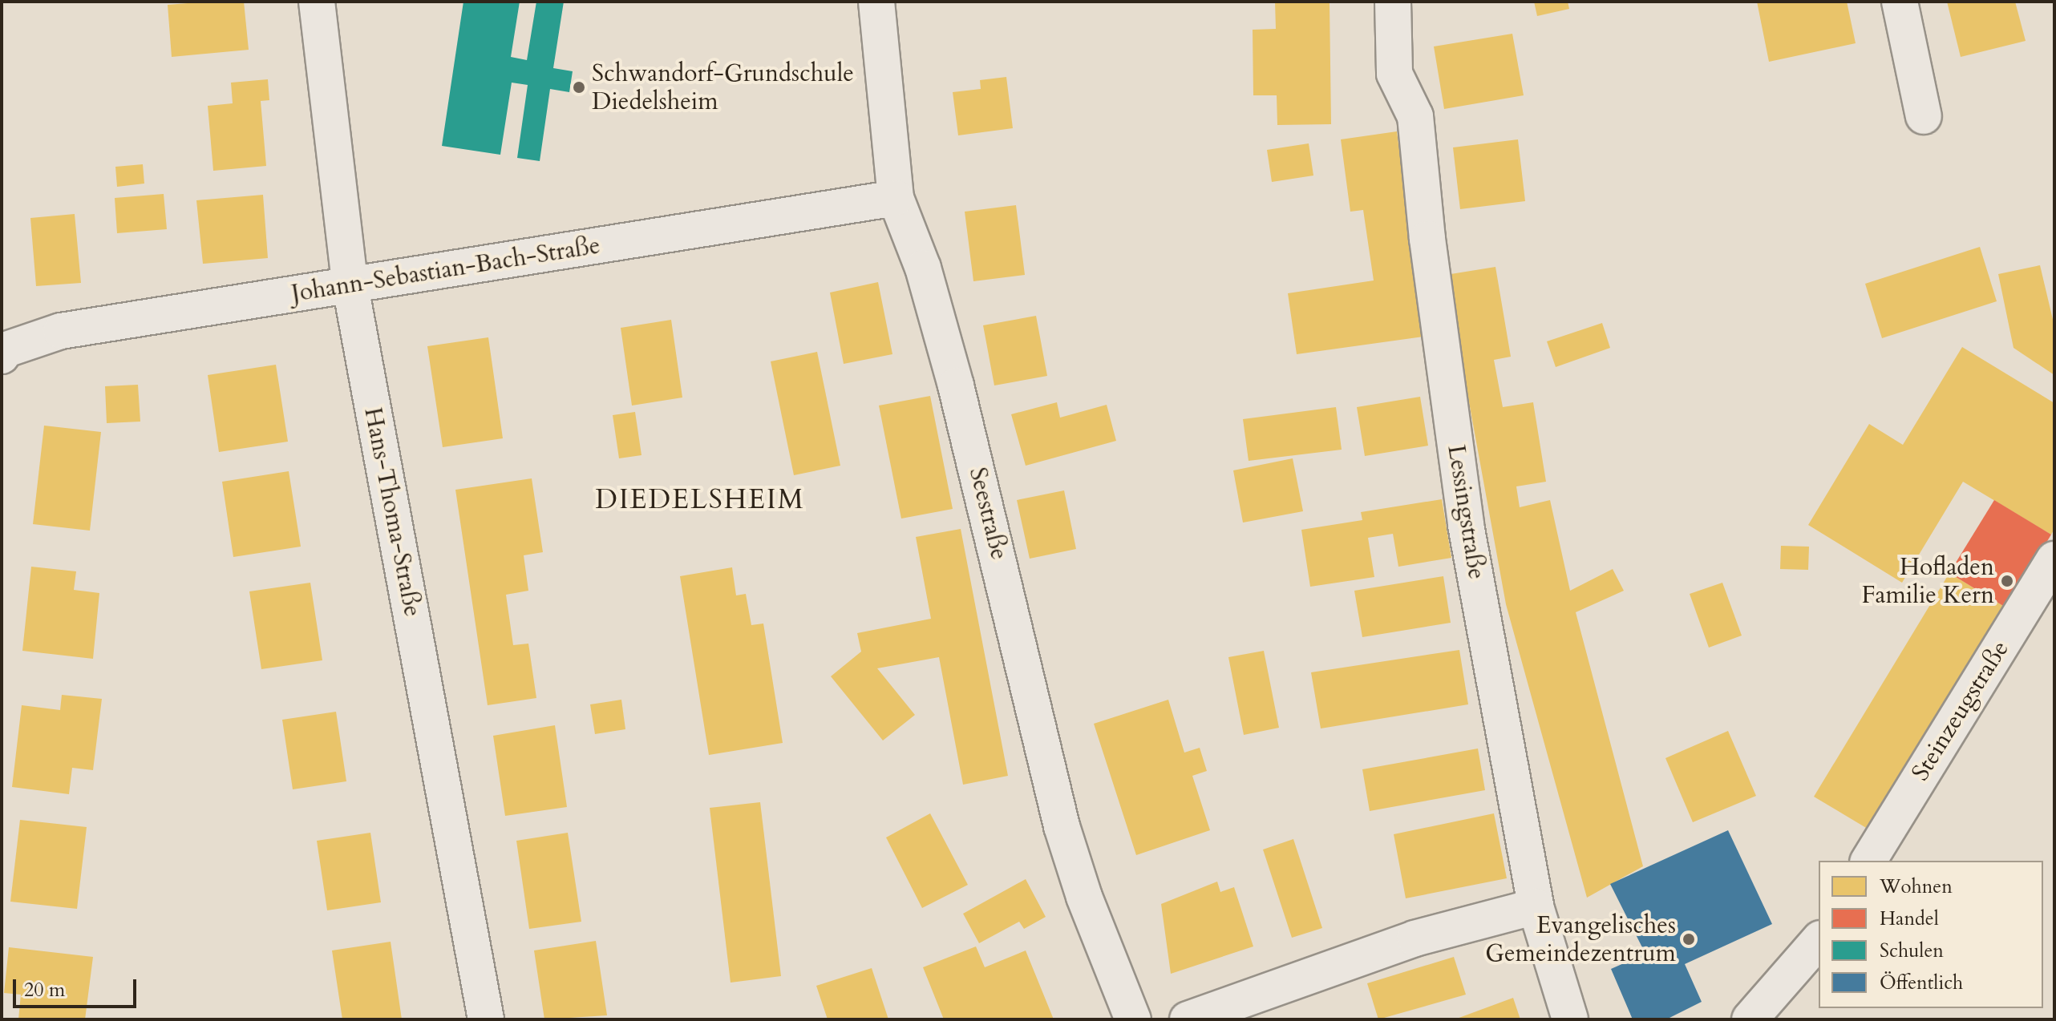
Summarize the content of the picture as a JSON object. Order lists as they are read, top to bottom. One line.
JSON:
{"streets":{"street":["Johann-Sebastian-Bach-Straße","Hans-Thoma-Straße","Lessingstraße","Seestraße","Steinzeugstraße"]},"crossings":[["Johann-Sebastian-Bach-Straße","Hans-Thoma-Straße"],["Johann-Sebastian-Bach-Straße","Seestraße"]],"districts":["DIEDELSHEIM"],"places":["Schwandorf-Grundschule Diedelsheim","Hofladen Familie Kern","Evangelisches Gemeindezentrum"],"legend":["Wohnen","Handel","Schulen","Öffentlich"],"scale_bar":"20 m"}
